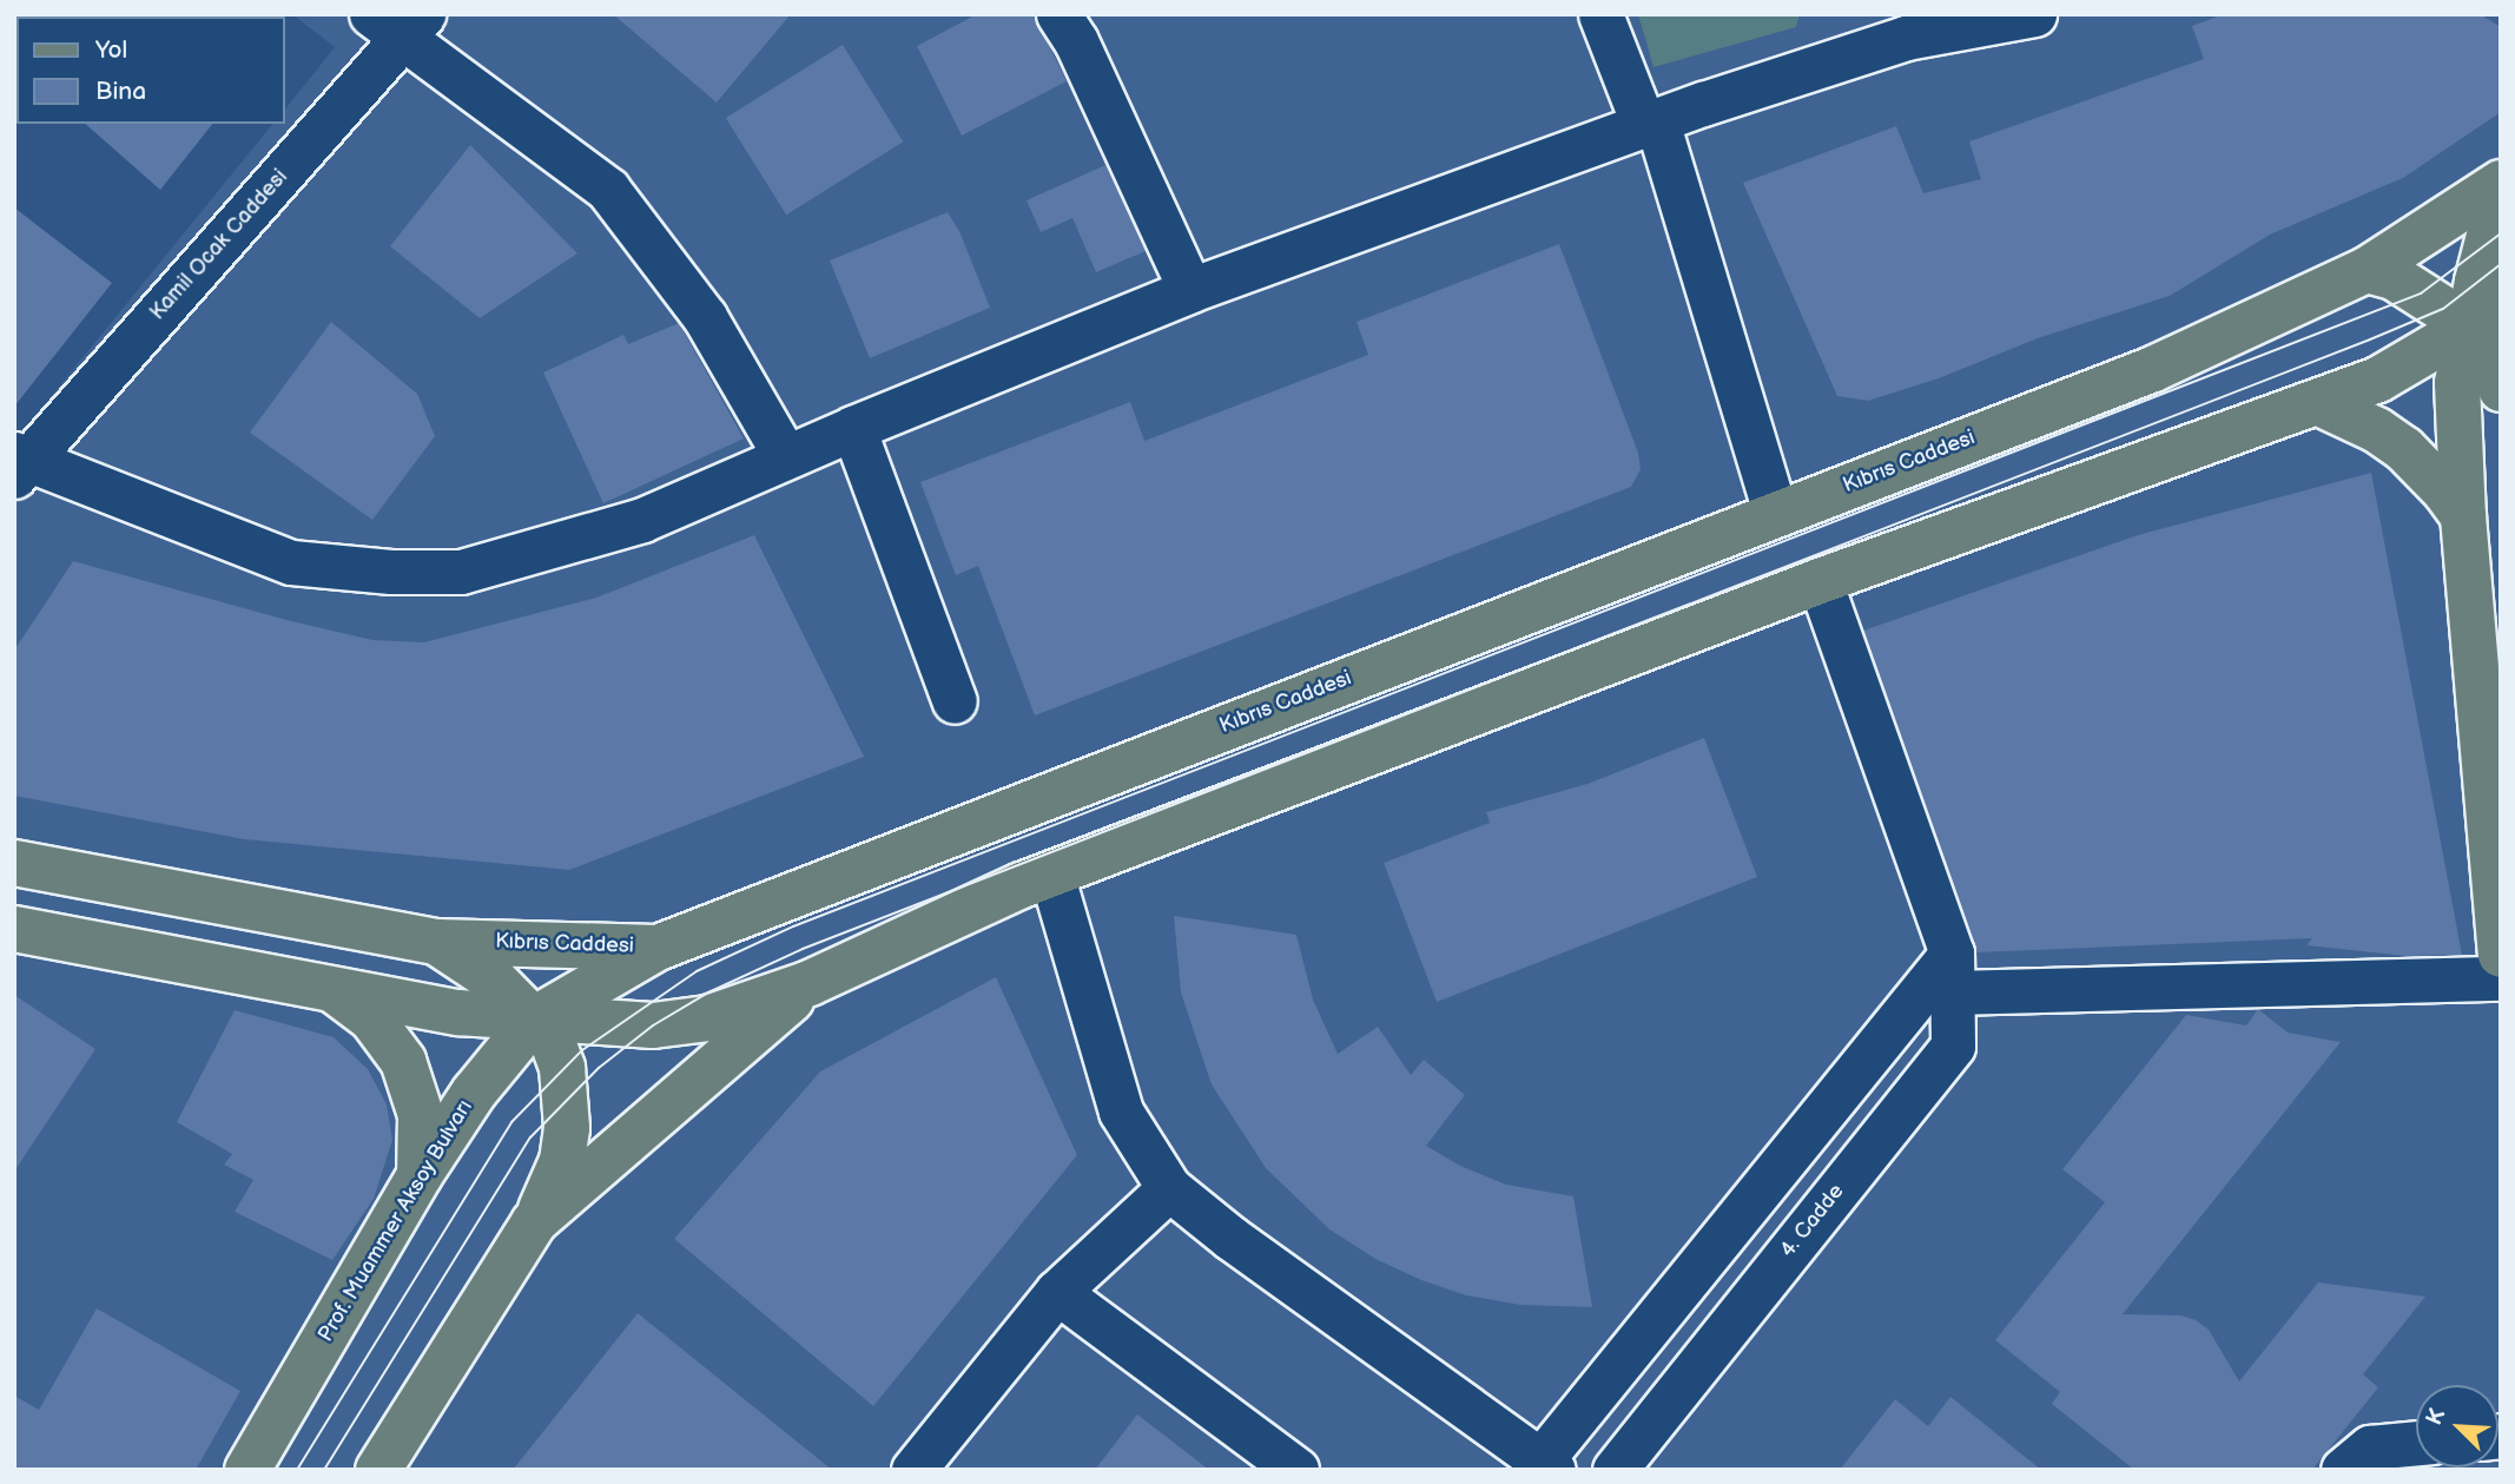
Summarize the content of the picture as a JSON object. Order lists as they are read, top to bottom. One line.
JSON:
{"streets":{"main road":["Kıbrıs Caddesi","Prof. Muammer Aksoy Bulvarı"],"street":["Kamil Ocak Caddesi","4. Cadde"]},"crossings":[["Kıbrıs Caddesi","Prof. Muammer Aksoy Bulvarı"]],"legend":["Yol","Bina"],"north":"top left"}
